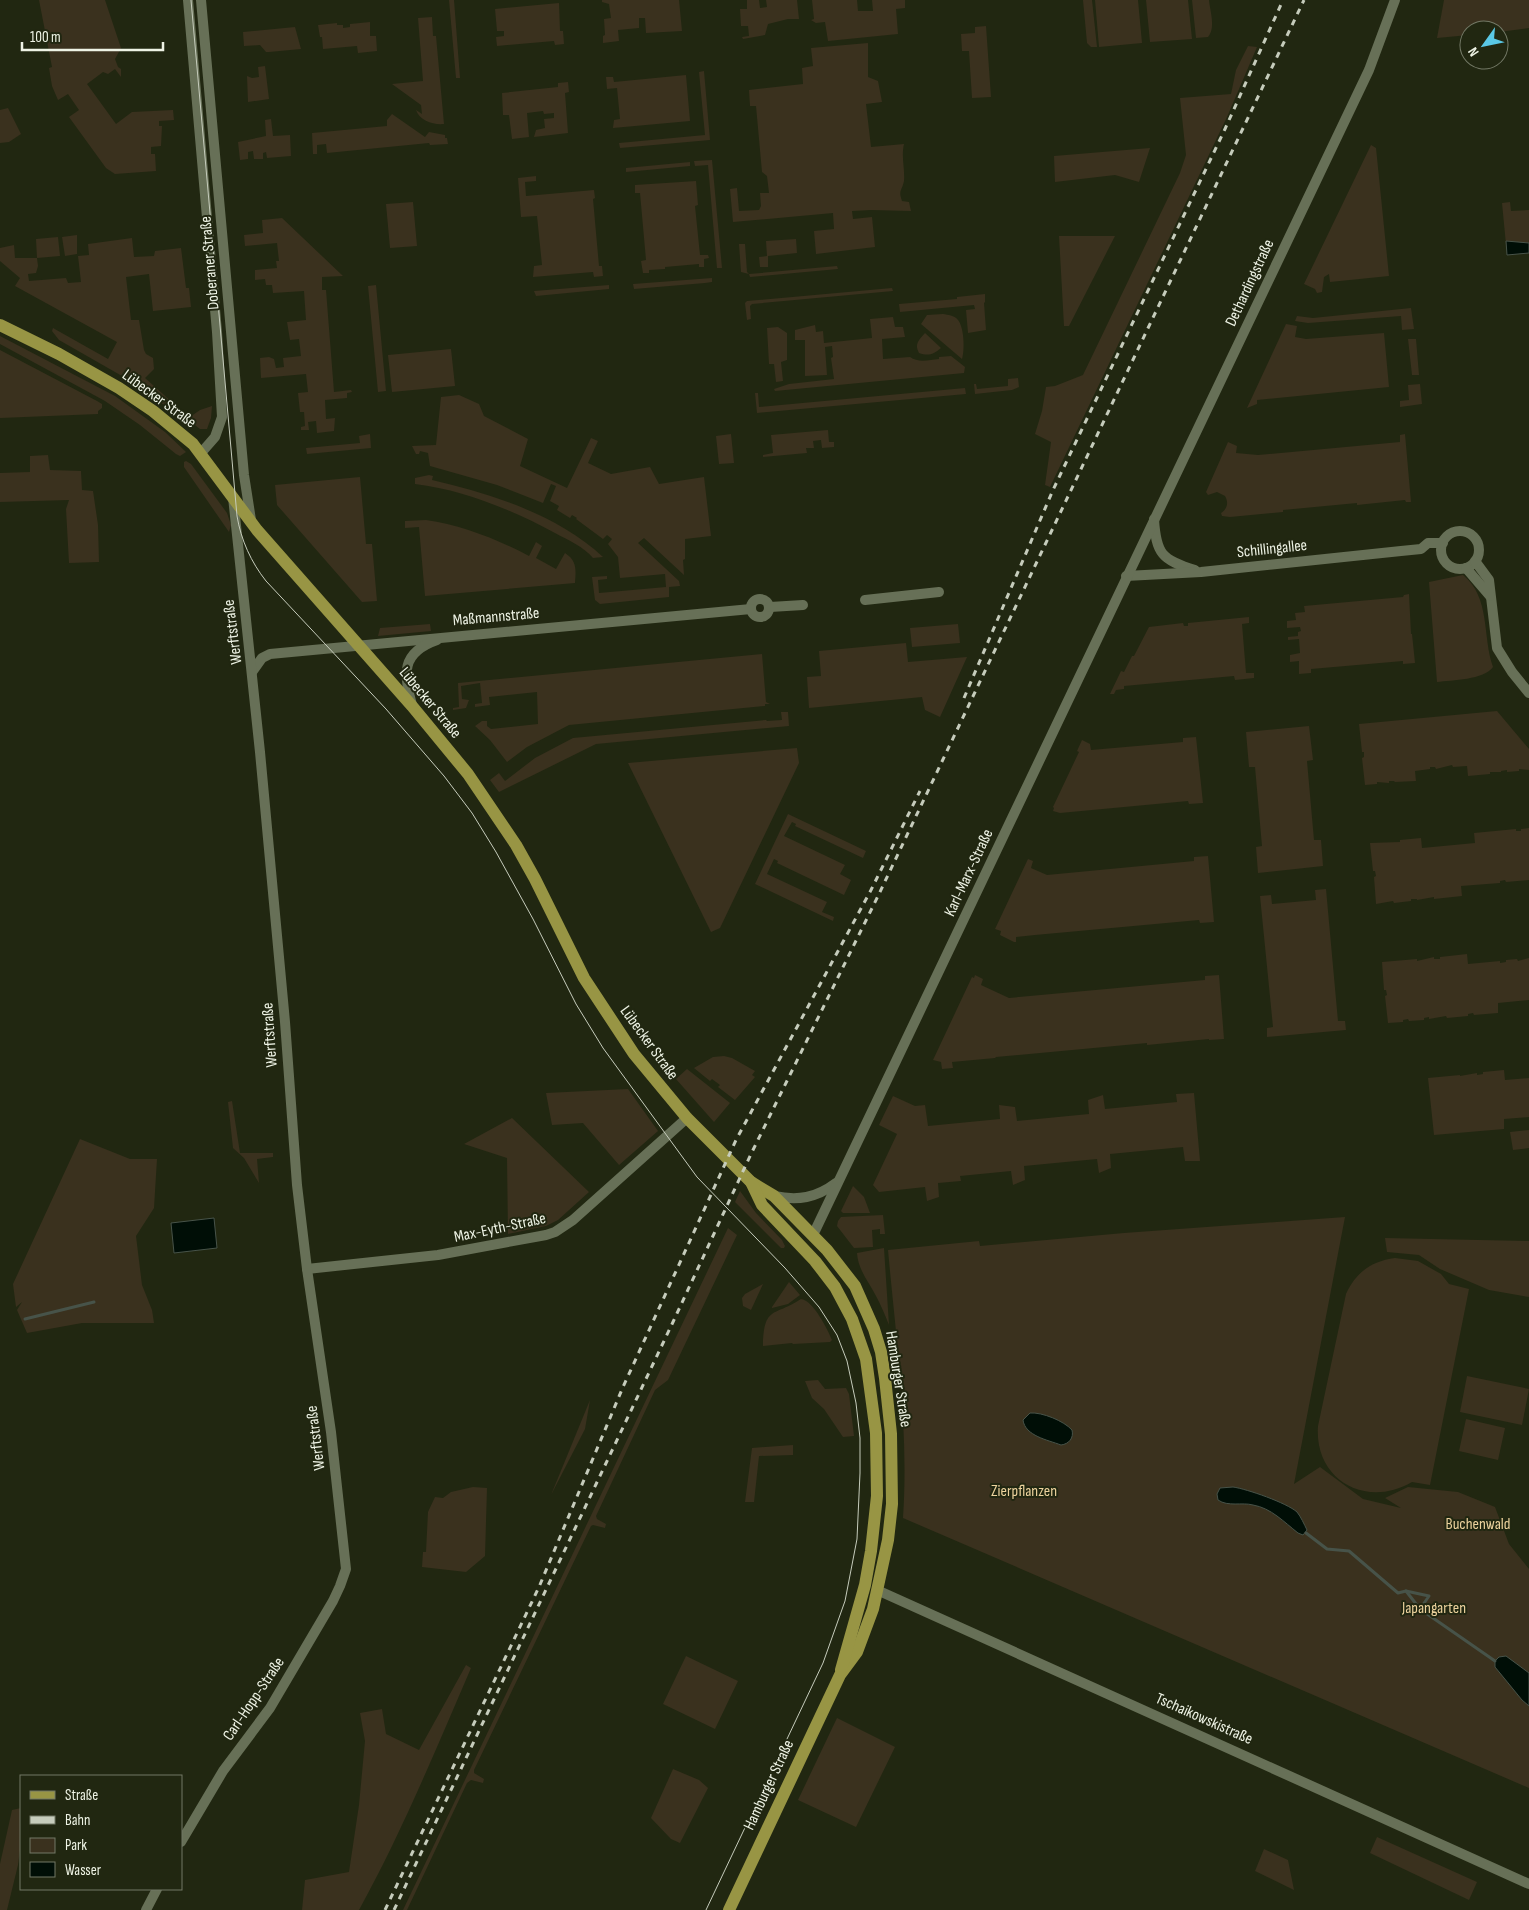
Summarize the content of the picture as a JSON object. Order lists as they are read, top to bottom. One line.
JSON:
{"streets":{"main road":["Lübecker Straße","Hamburger Straße","Tschaikowskistraße"],"street":["Doberaner Straße","Dethardingstraße","Schillingallee","Maßmannstraße","Werftstraße","Karl-Marx-Straße","Max-Eyth-Straße","Carl-Hopp-Straße"]},"crossings":[["Doberaner Straße","Lübecker Straße"],["Dethardingstraße","Schillingallee"],["Dethardingstraße","Karl-Marx-Straße"],["Lübecker Straße","Maßmannstraße"],["Lübecker Straße","Werftstraße"],["Lübecker Straße","Karl-Marx-Straße"],["Lübecker Straße","Max-Eyth-Straße"],["Lübecker Straße","Hamburger Straße"],["Schillingallee","Karl-Marx-Straße"],["Maßmannstraße","Werftstraße"],["Werftstraße","Max-Eyth-Straße"],["Werftstraße","Carl-Hopp-Straße"],["Karl-Marx-Straße","Hamburger Straße"],["Hamburger Straße","Tschaikowskistraße"]],"parks":["Zierpflanzen","Buchenwald","Japangarten"],"legend":["Straße","Bahn","Park","Wasser"],"scale_bar":"100 m","north":"bottom left"}
